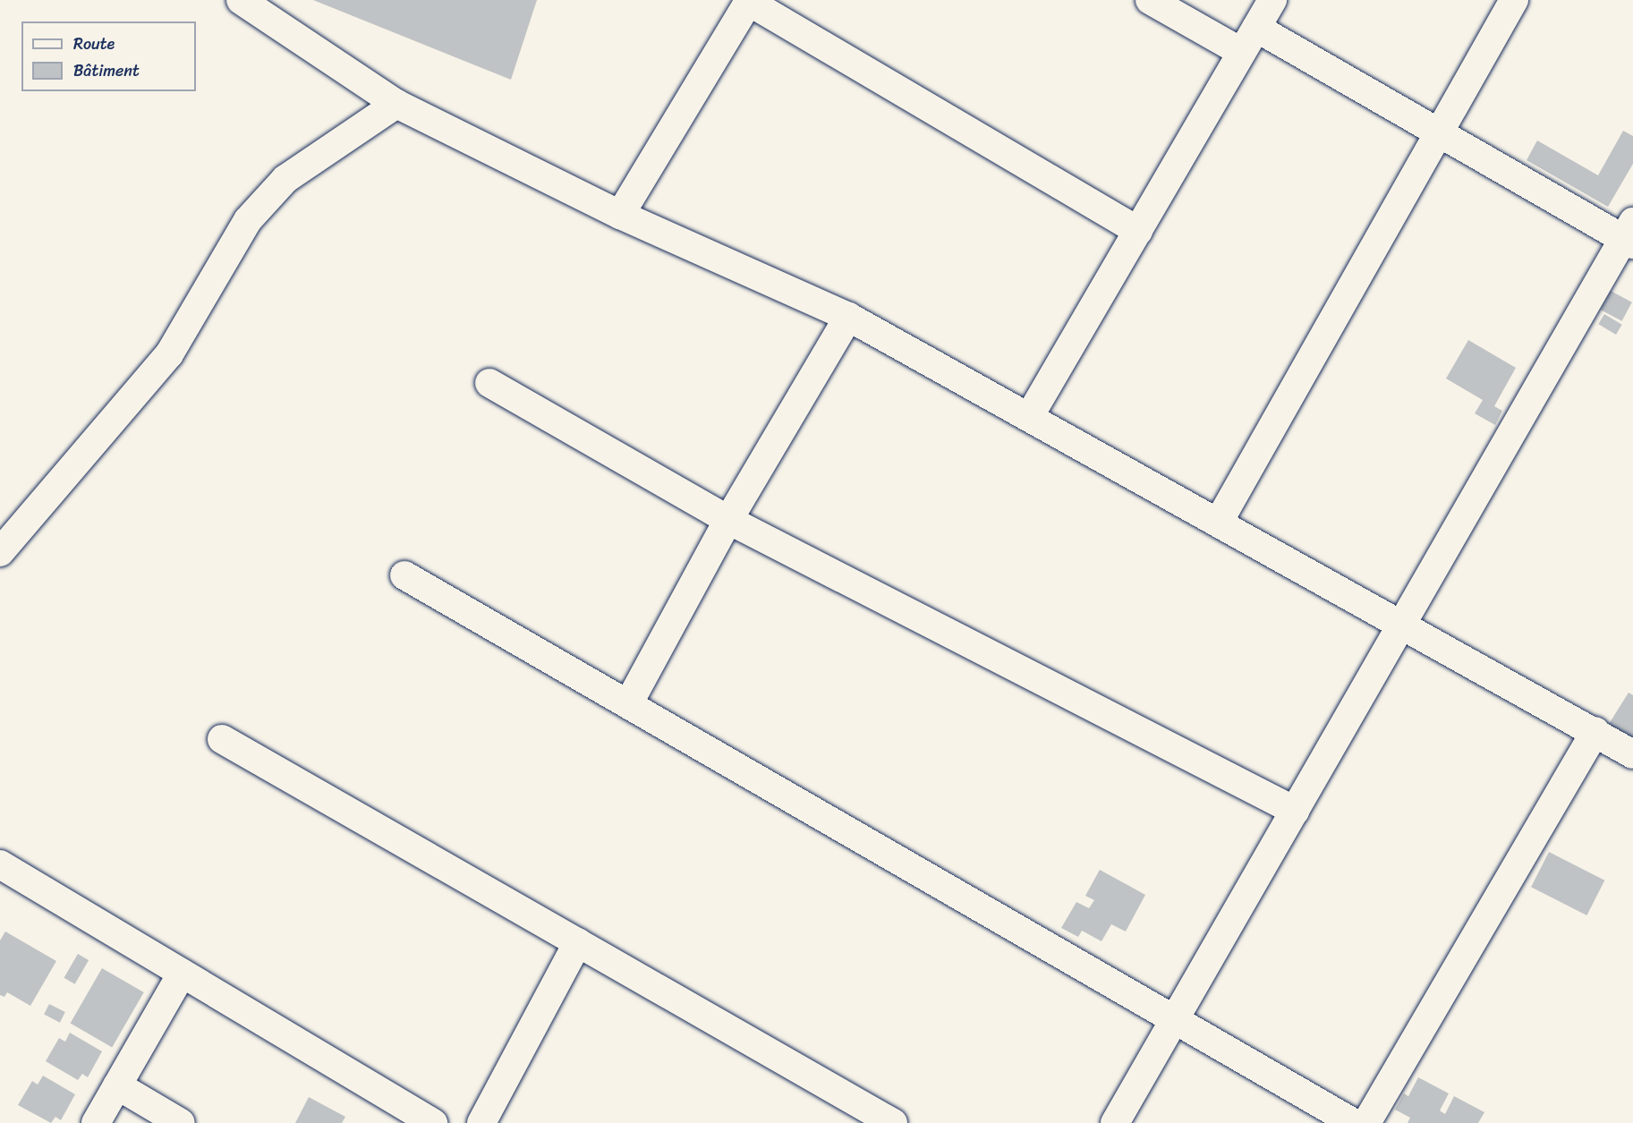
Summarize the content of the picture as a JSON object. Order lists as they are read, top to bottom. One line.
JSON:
{"legend":["Route","Bâtiment"]}
